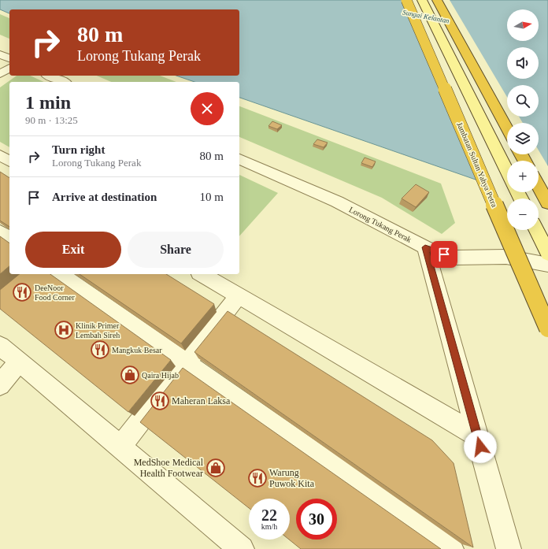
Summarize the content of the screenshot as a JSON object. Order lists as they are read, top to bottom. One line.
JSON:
{"streets":{"highway":["Jambatan Sultan Yahya Petra"],"street":["Lorong Tukang Perak"]},"water":["Sungai Kelantan"],"places":{"restaurant":["DeeNoor Food Corner","Mangkuk Besar","Maheran Laksa","Warung Puwok Kita"],"hospital":["Klinik Primer Lembah Sireh"],"shop":["Qaira Hijab","MedShoe Medical Health Footwear"]},"north":"right","page":{"map_buttons":["+","−"],"turn":["80 m","Lorong Tukang Perak"],"heading":["1 min","90 m · 13:25"],"list":[{"name":"Turn right","note":"Lorong Tukang Perak","value":"80 m"},{"name":"Arrive at destination","value":"10 m"}],"buttons":["Exit","Share"],"speed":"22 km/h","limit":"30"}}
